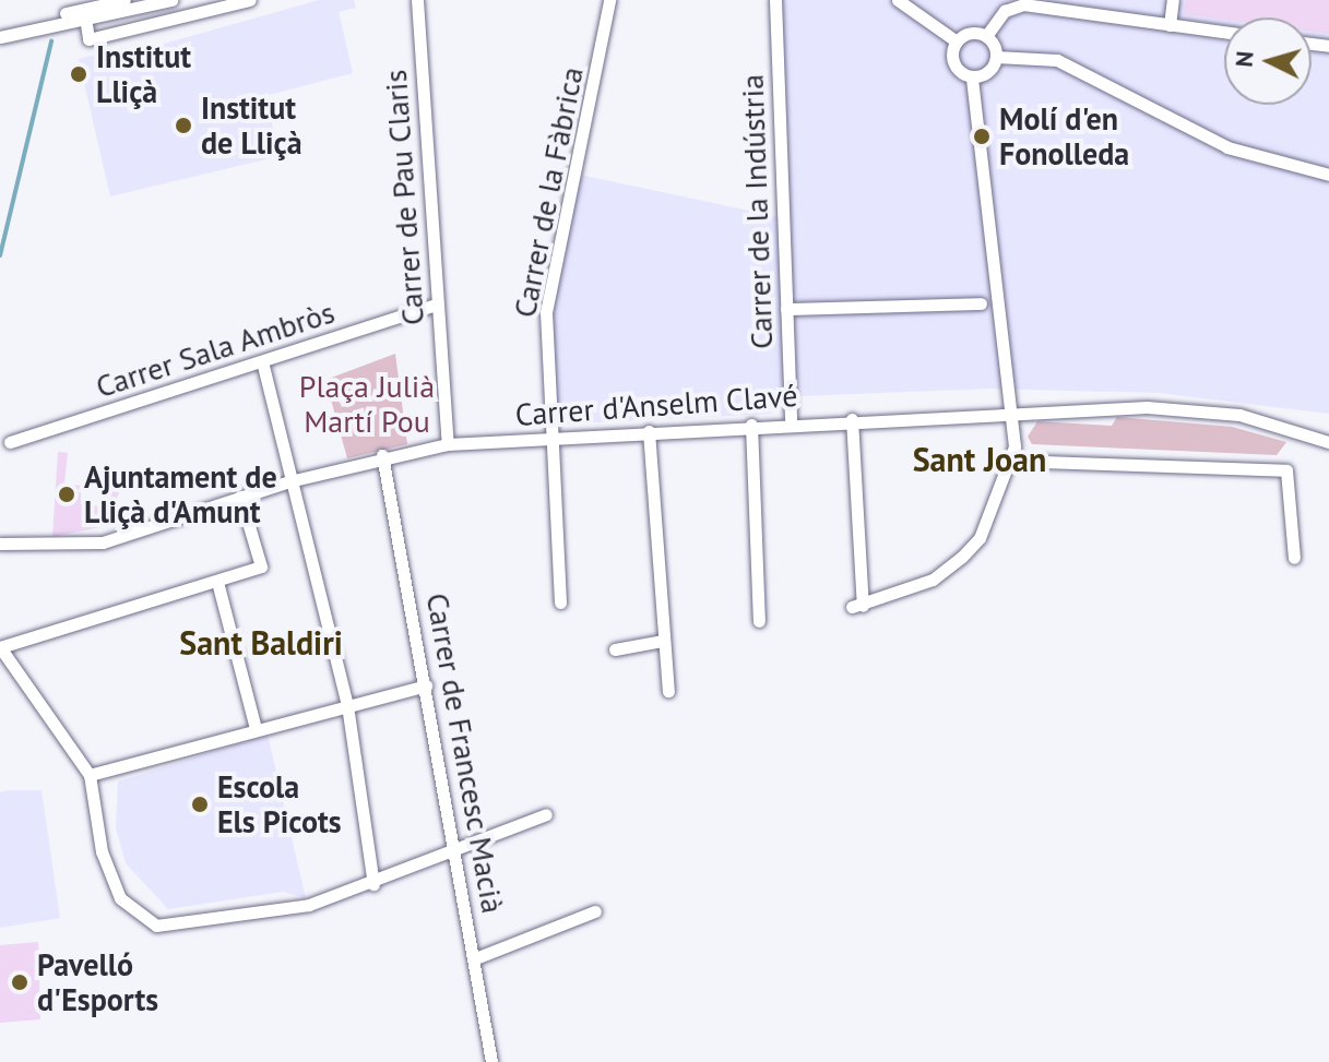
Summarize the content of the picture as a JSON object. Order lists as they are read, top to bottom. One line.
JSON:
{"streets":{"street":["Carrer de la Fàbrica","Carrer de Pau Claris","Carrer de la Indústria","Carrer Sala Ambròs","Carrer d'Anselm Clavé","Carrer de Francesc Macià"]},"crossings":[["Carrer de la Fàbrica","Carrer d'Anselm Clavé"],["Carrer de Pau Claris","Carrer Sala Ambròs"],["Carrer de Pau Claris","Carrer d'Anselm Clavé"],["Carrer de la Indústria","Carrer d'Anselm Clavé"],["Carrer d'Anselm Clavé","Carrer de Francesc Macià"]],"districts":["Sant Joan","Sant Baldiri"],"parks":["Plaça Julià Martí Pou"],"places":["Institut Lliçà","Institut de Lliçà","Molí d'en Fonolleda","Ajuntament de Lliçà d'Amunt","Escola Els Picots","Pavelló d'Esports"],"north":"left"}
